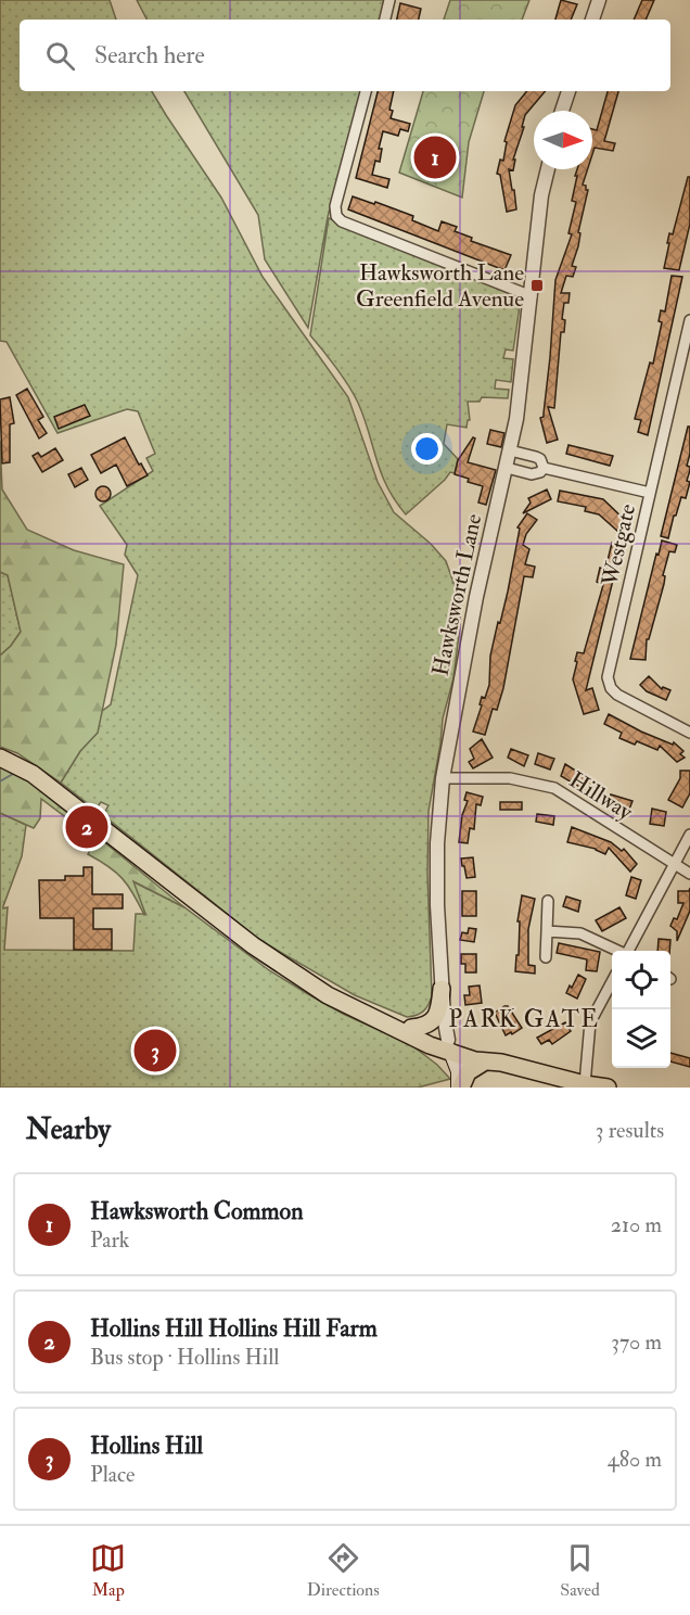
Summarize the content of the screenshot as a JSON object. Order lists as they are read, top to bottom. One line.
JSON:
{"streets":{"street":["Westgate","Hawksworth Lane","Hillway"]},"crossings":[["Hawksworth Lane","Hillway"]],"districts":["PARK GATE"],"places":{"transit":["Hawksworth Lane Greenfield Avenue"]},"north":"right","page":{"search":"Search here","pins":["1","2","3"],"heading":["Nearby","3 results"],"list":[{"mark":"1","name":"Hawksworth Common","note":"Park","value":"210 m"},{"mark":"2","name":"Hollins Hill Hollins Hill Farm","note":"Bus stop · Hollins Hill","value":"370 m"},{"mark":"3","name":"Hollins Hill","note":"Place","value":"480 m"}],"nav":["Map","Directions","Saved"]}}
